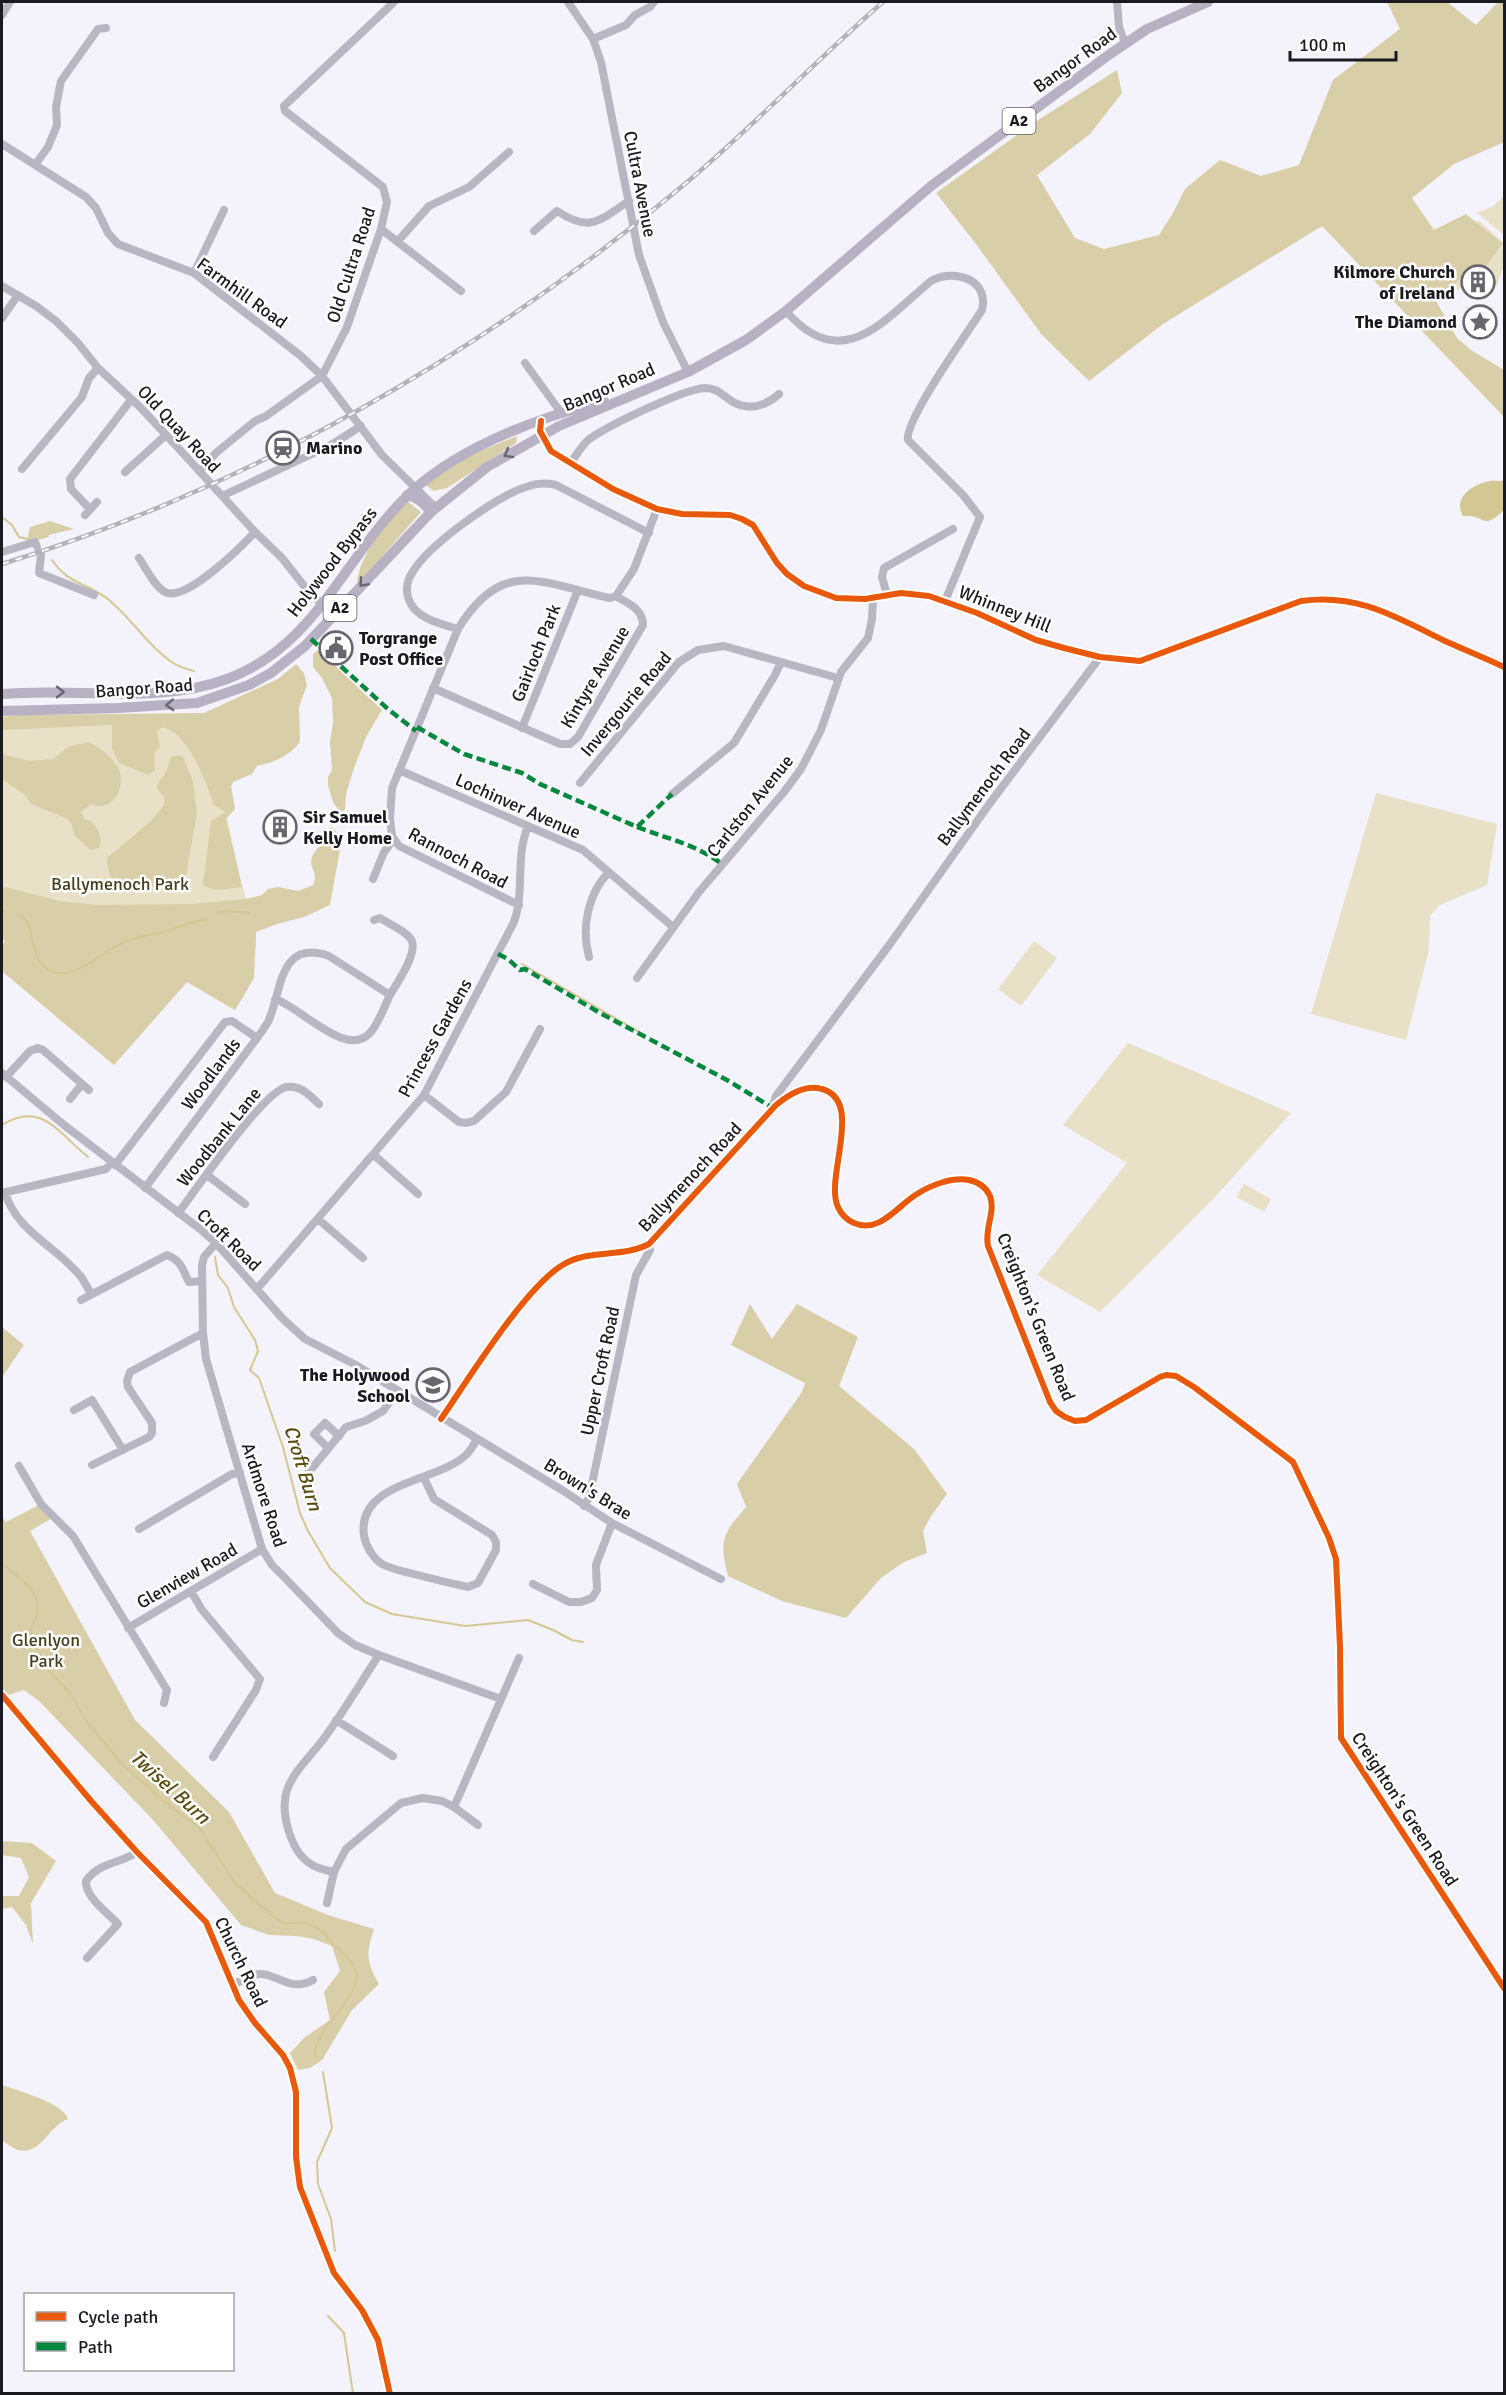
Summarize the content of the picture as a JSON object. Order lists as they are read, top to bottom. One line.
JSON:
{"streets":{"highway":["Bangor Road","A2","Holywood Bypass"],"street":["Cultra Avenue","Old Cultra Road","Farmhill Road","Old Quay Road","Whinney Hill","Gairloch Park","Kintyre Avenue","Invergourie Road","Ballymenoch Road","Lochinver Avenue","Carlston Avenue","Rannoch Road","Princess Gardens","Woodlands","Woodbank Lane","Croft Road","Creighton's Green Road","Upper Croft Road","Brown's Brae","Ardmore Road","Glenview Road","Church Road"]},"crossings":[["Bangor Road","Cultra Avenue"],["Bangor Road","Holywood Bypass"],["Bangor Road","Whinney Hill"],["Old Cultra Road","Farmhill Road"],["Farmhill Road","Holywood Bypass"],["Old Quay Road","Holywood Bypass"],["Holywood Bypass","Whinney Hill"],["Whinney Hill","Ballymenoch Road"],["Whinney Hill","Carlston Avenue"],["Gairloch Park","Kintyre Avenue"],["Gairloch Park","Rannoch Road"],["Kintyre Avenue","Rannoch Road"],["Invergourie Road","Carlston Avenue"],["Ballymenoch Road","Croft Road"],["Ballymenoch Road","Creighton's Green Road"],["Ballymenoch Road","Upper Croft Road"],["Ballymenoch Road","Brown's Brae"],["Lochinver Avenue","Carlston Avenue"],["Lochinver Avenue","Rannoch Road"],["Lochinver Avenue","Princess Gardens"],["Rannoch Road","Princess Gardens"],["Princess Gardens","Croft Road"],["Woodlands","Croft Road"],["Woodbank Lane","Croft Road"],["Croft Road","Brown's Brae"],["Croft Road","Ardmore Road"],["Upper Croft Road","Brown's Brae"],["Ardmore Road","Glenview Road"]],"one_way":["Bangor Road"],"water":["Croft Burn","Twisel Burn"],"parks":["Ballymenoch Park","Glenlyon Park"],"places":{"building":["Kilmore Church of Ireland","Sir Samuel Kelly Home"],"place":["The Diamond"],"station":["Marino"],"public building":["Torgrange Post Office"],"school or university":["The Holywood School"]},"legend":["Cycle path","Path"],"scale_bar":"100 m"}
